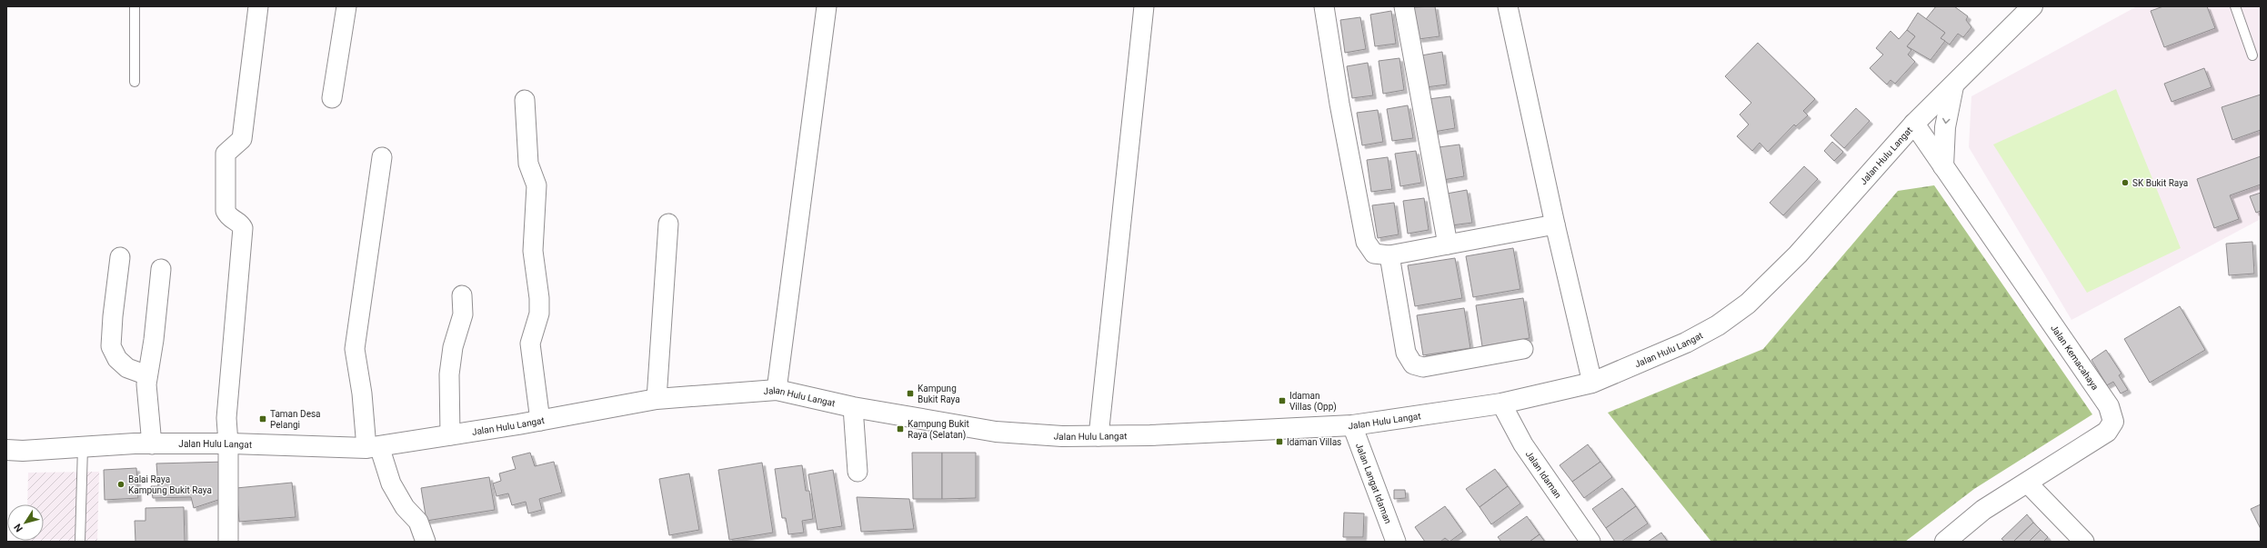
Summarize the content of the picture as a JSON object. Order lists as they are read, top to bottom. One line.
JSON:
{"streets":{"main road":["Jalan Hulu Langat","Jalan Kemacahaya"],"street":["Jalan Idaman","Jalan Langat Idaman"]},"crossings":[["Jalan Hulu Langat","Jalan Kemacahaya"],["Jalan Hulu Langat","Jalan Idaman"],["Jalan Hulu Langat","Jalan Langat Idaman"]],"places":{"other":["SK Bukit Raya","Balai Raya Kampung Bukit Raya"],"transit":["Kampung Bukit Raya","Idaman Villas (Opp)","Taman Desa Pelangi","Kampung Bukit Raya (Selatan)","Idaman Villas"]},"north":"bottom left"}
